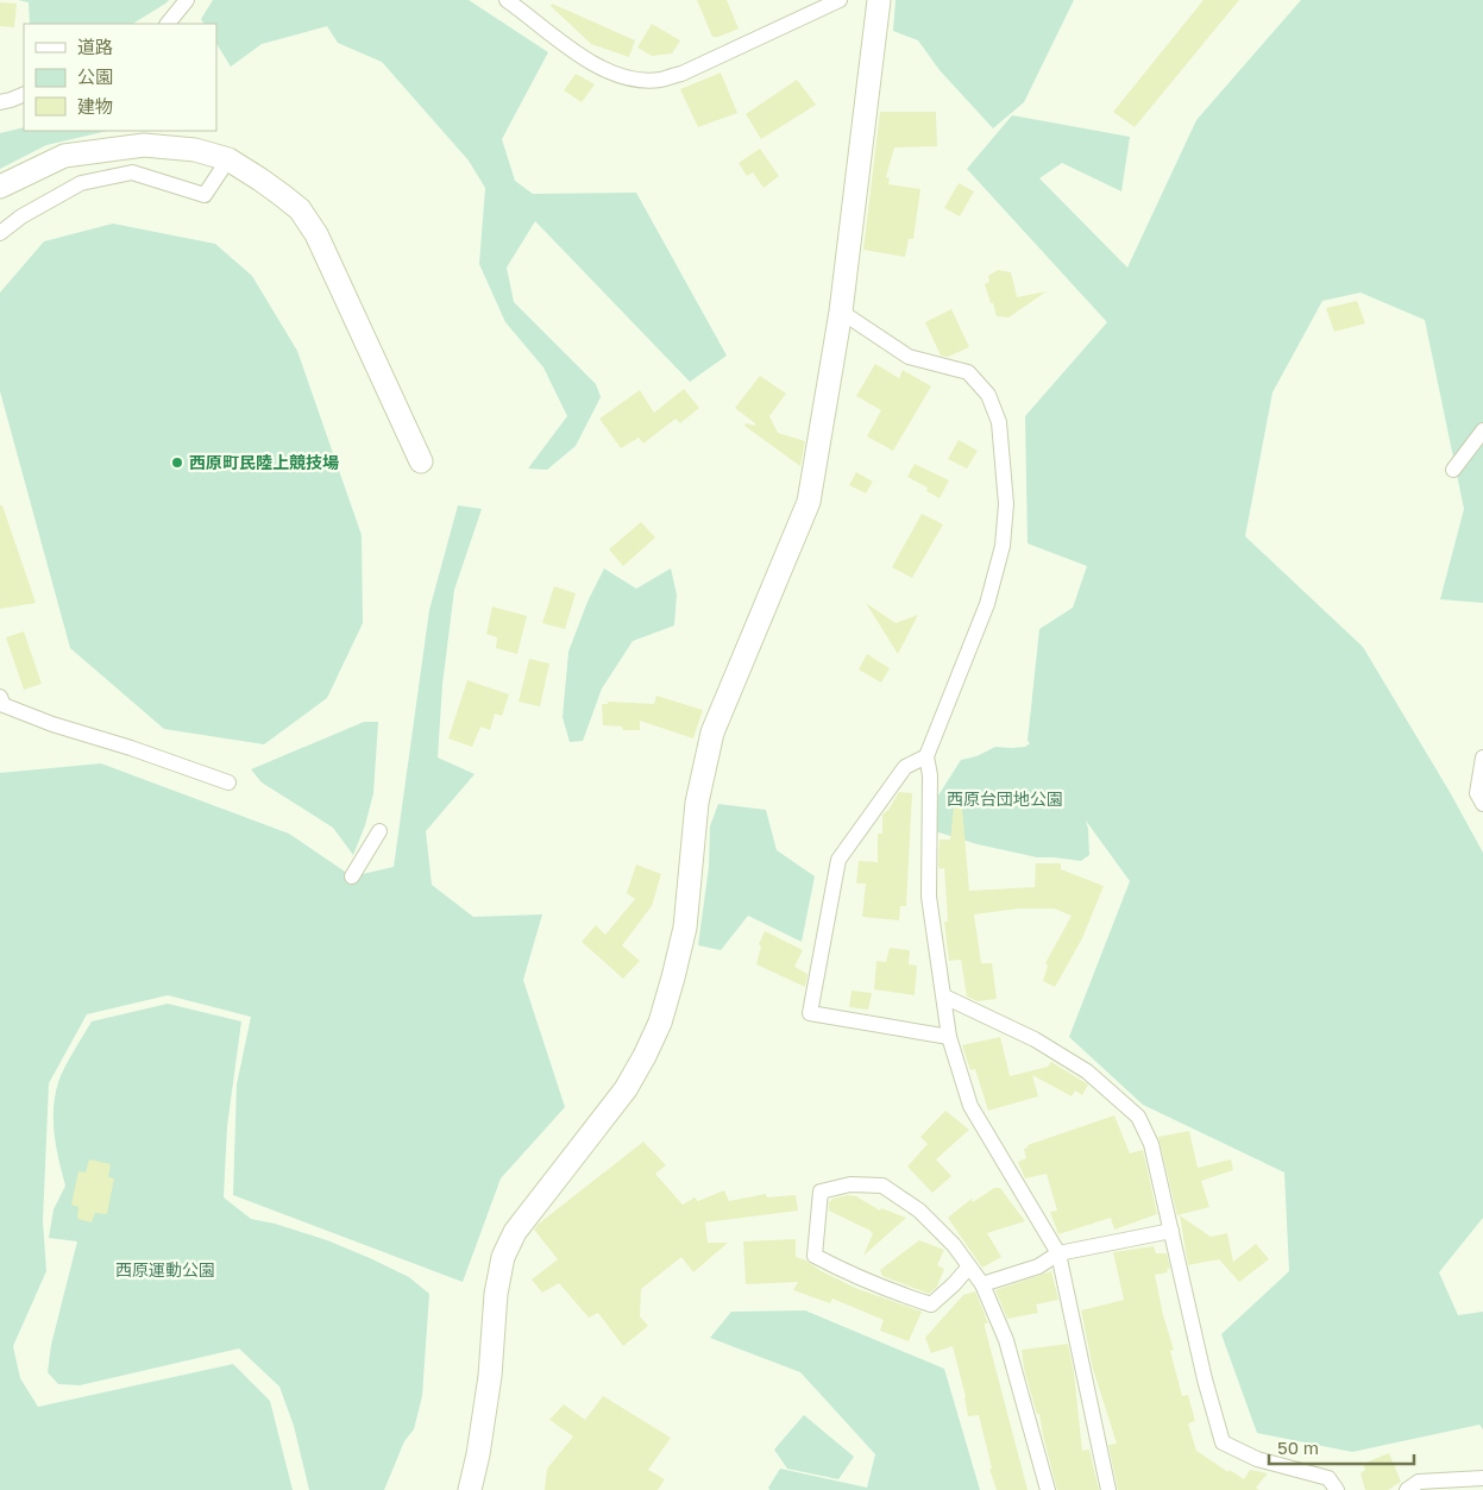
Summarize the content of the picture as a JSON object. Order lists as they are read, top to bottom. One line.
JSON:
{"parks":["西原台団地公園","西原運動公園"],"places":["西原町民陸上競技場"],"legend":["道路","公園","建物"],"scale_bar":"50 m"}
